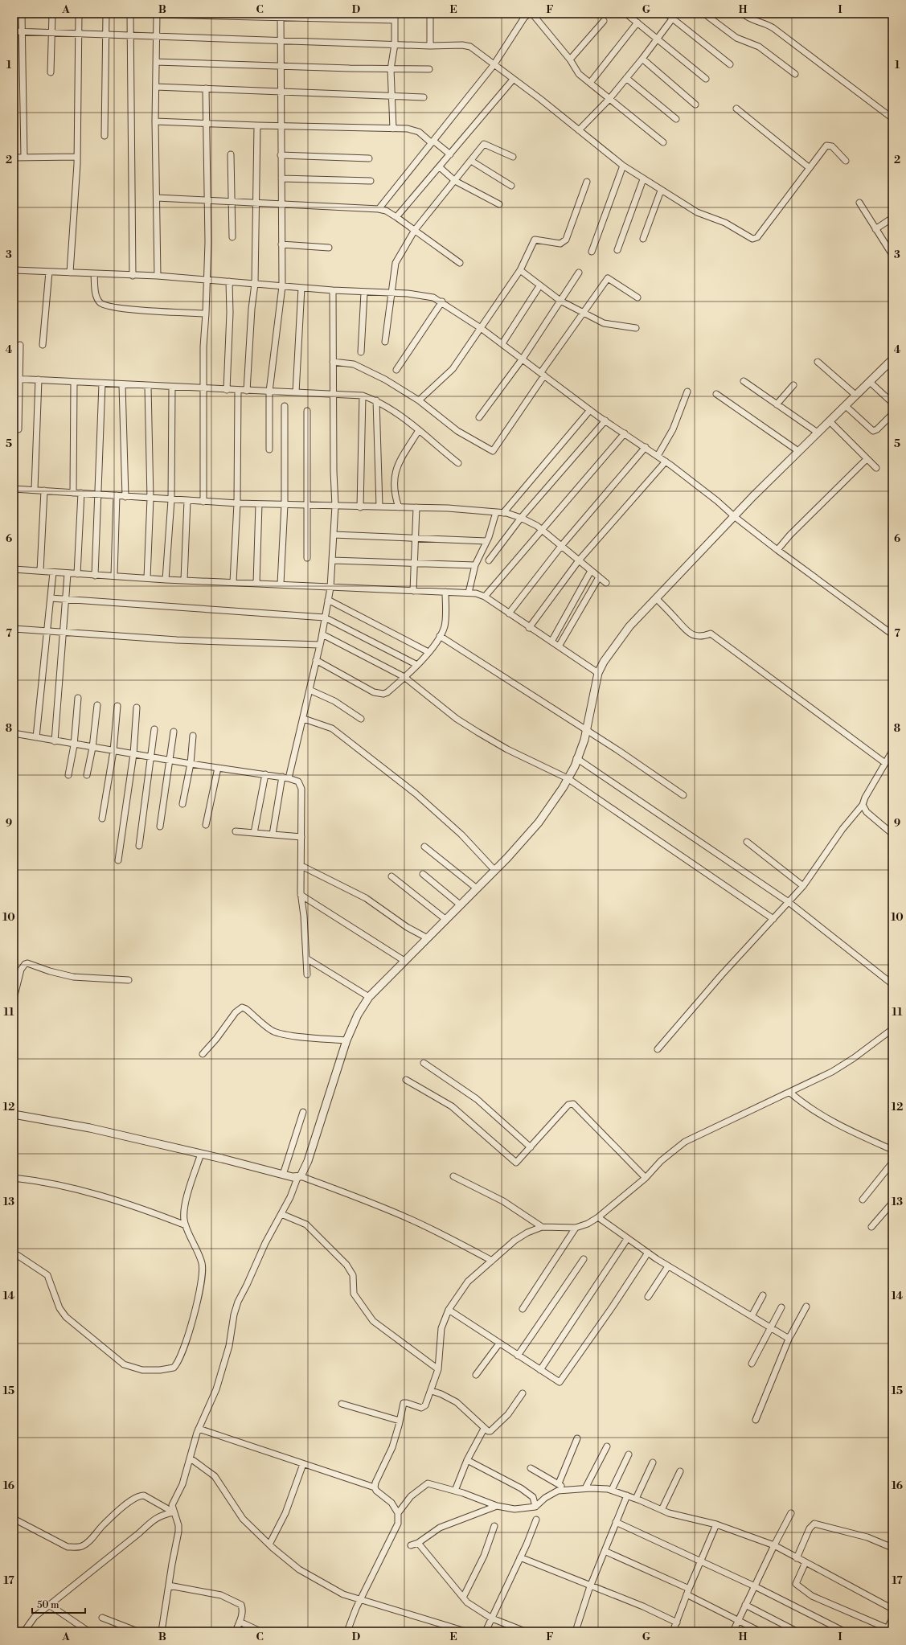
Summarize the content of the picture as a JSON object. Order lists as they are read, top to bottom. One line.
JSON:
{"scale_bar":"50 m","grid":{"columns":["A","B","C","D","E","F","G","H","I"],"rows":["1","2","3","4","5","6","7","8","9","10","11","12","13","14","15","16","17"]}}
